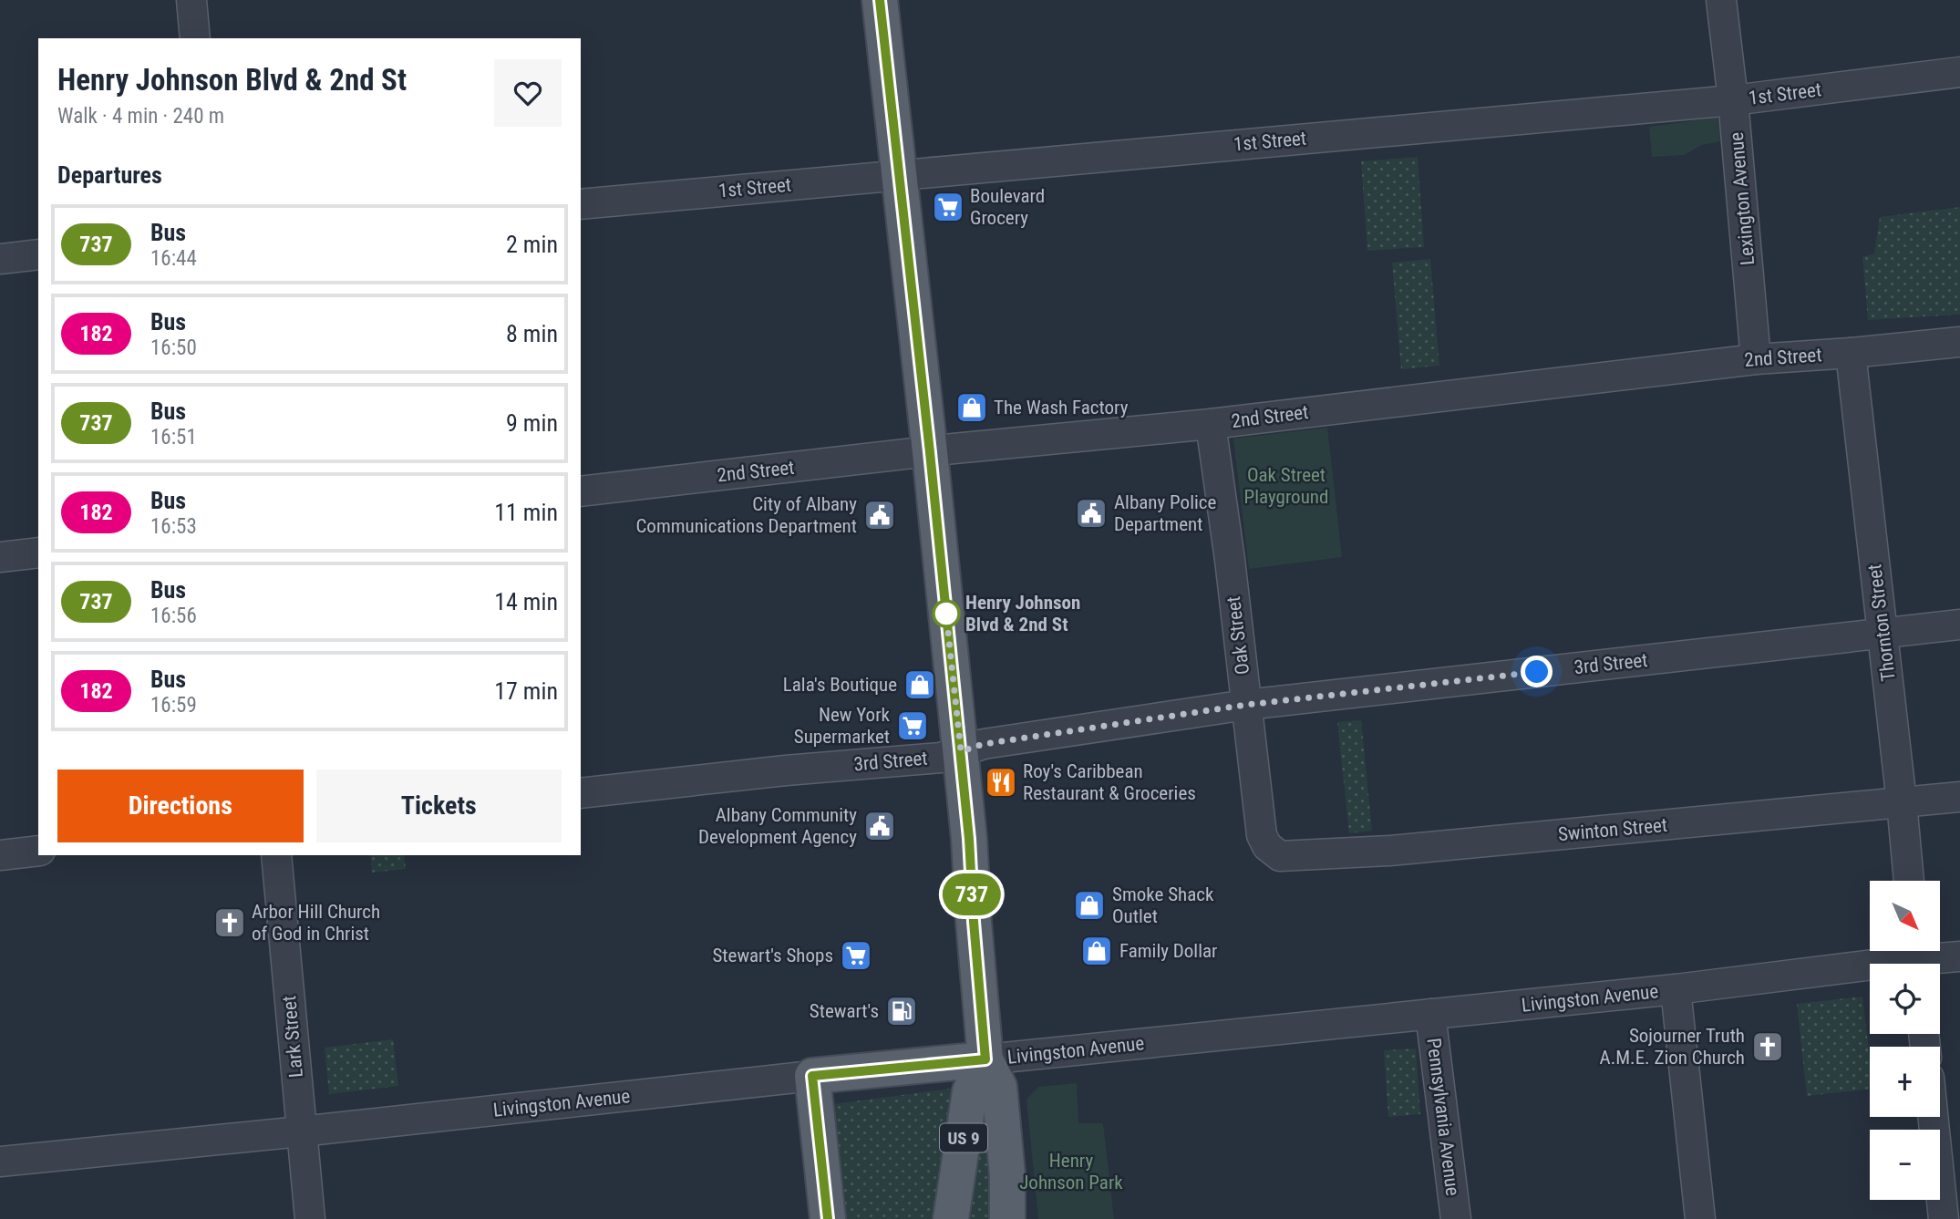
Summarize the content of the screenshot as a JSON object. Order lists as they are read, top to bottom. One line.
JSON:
{"streets":{"main road":["Livingston Avenue","US 9"],"street":["1st Street","Lexington Avenue","2nd Street","Thornton Street","Oak Street","3rd Street","Swinton Street","Lark Street","Pennsylvania Avenue"]},"crossings":[["1st Street","Lexington Avenue"],["1st Street","US 9"],["Lexington Avenue","2nd Street"],["2nd Street","Thornton Street"],["2nd Street","Oak Street"],["2nd Street","US 9"],["Thornton Street","3rd Street"],["Thornton Street","Swinton Street"],["Oak Street","3rd Street"],["Oak Street","Swinton Street"],["3rd Street","US 9"],["Livingston Avenue","Lark Street"],["Livingston Avenue","Pennsylvania Avenue"],["Livingston Avenue","US 9"]],"parks":["Oak Street Playground","Henry Johnson Park"],"places":{"supermarket":["Boulevard Grocery","New York Supermarket","Stewart's Shops"],"shop":["The Wash Factory","Lala's Boutique","Smoke Shack Outlet","Family Dollar"],"public building":["Albany Police Department","City of Albany Communications Department","Albany Community Development Agency"],"other":["Henry Johnson Blvd & 2nd St"],"restaurant":["Roy's Caribbean Restaurant & Groceries"],"church":["Arbor Hill Church of God in Christ","Sojourner Truth A.M.E. Zion Church"],"fuel station":["Stewart's"]},"lines":["bus line 737"],"north":"bottom right","page":{"on_map":"737","heading":[["Henry Johnson Blvd & 2nd St","Walk · 4 min · 240 m"],"Departures"],"list":[{"mark":"737","name":"Bus","note":"16:44","value":"2 min"},{"mark":"182","name":"Bus","note":"16:50","value":"8 min"},{"mark":"737","name":"Bus","note":"16:51","value":"9 min"},{"mark":"182","name":"Bus","note":"16:53","value":"11 min"},{"mark":"737","name":"Bus","note":"16:56","value":"14 min"},{"mark":"182","name":"Bus","note":"16:59","value":"17 min"}],"buttons":["Directions","Tickets"],"map_buttons":["+","−"]}}
